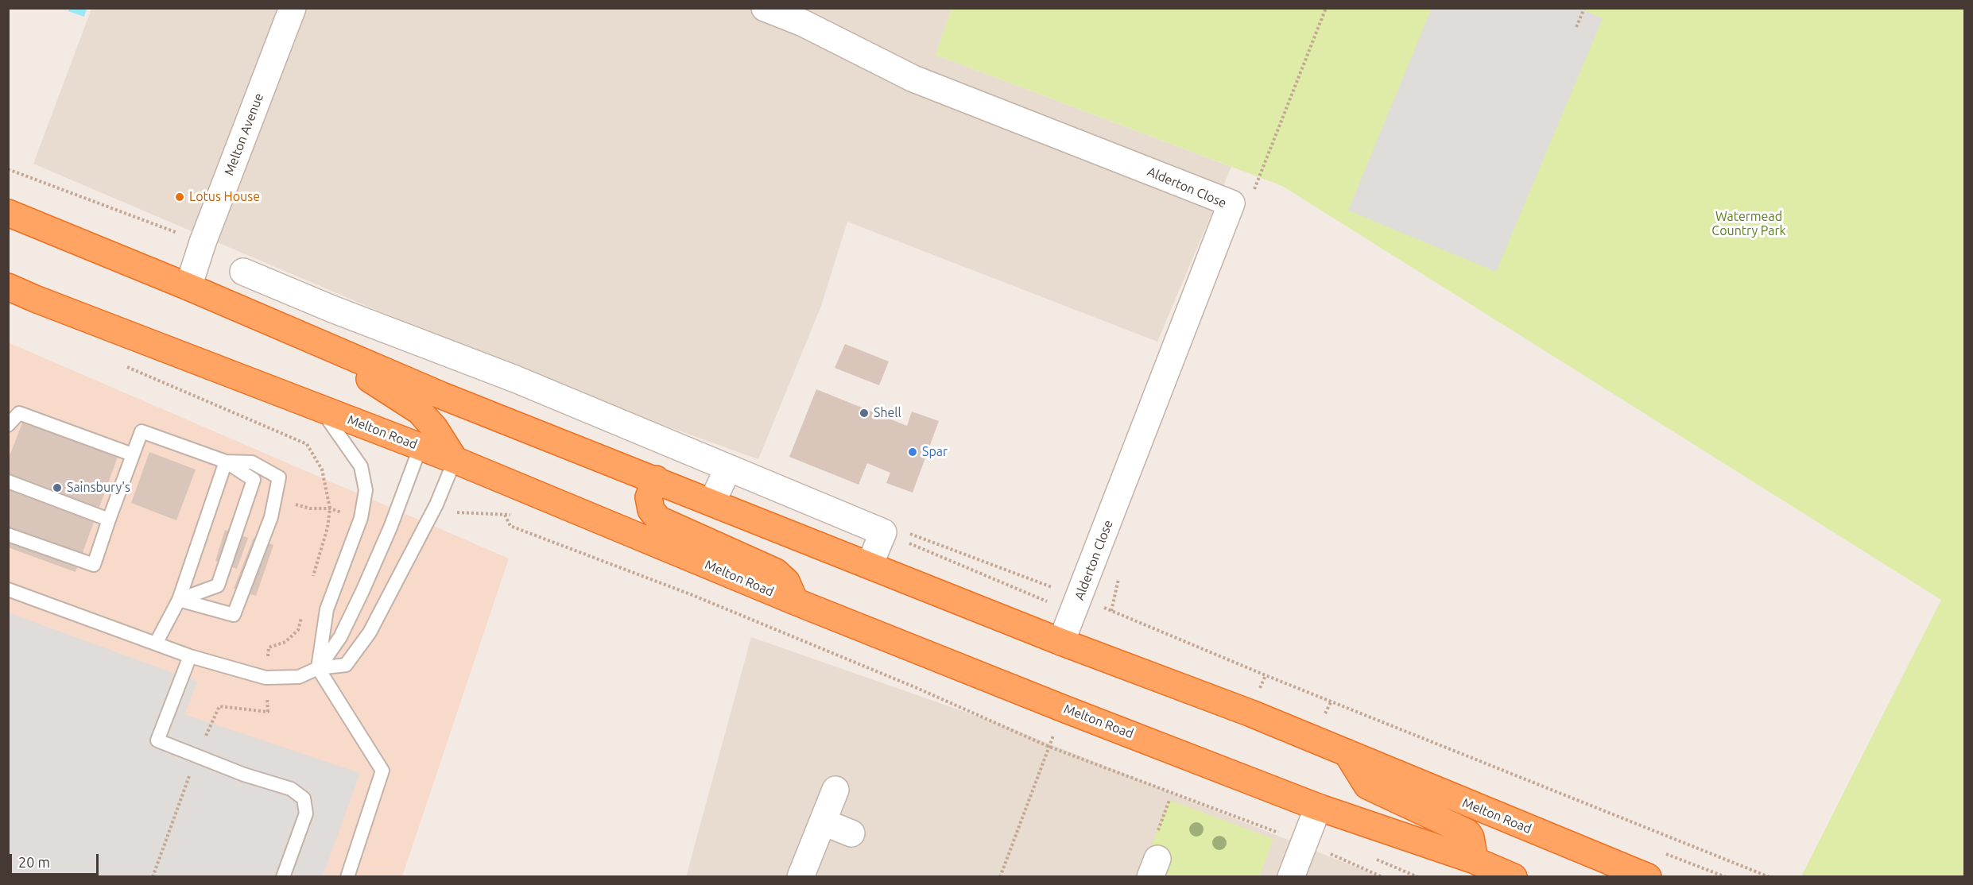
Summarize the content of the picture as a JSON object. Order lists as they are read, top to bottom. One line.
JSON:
{"streets":{"highway":["Melton Road"],"street":["Melton Avenue","Alderton Close"]},"crossings":[["Melton Avenue","Melton Road"],["Alderton Close","Melton Road"]],"parks":["Watermead Country Park"],"places":["Lotus House","Shell","Spar","Sainsbury's"],"scale_bar":"20 m"}
